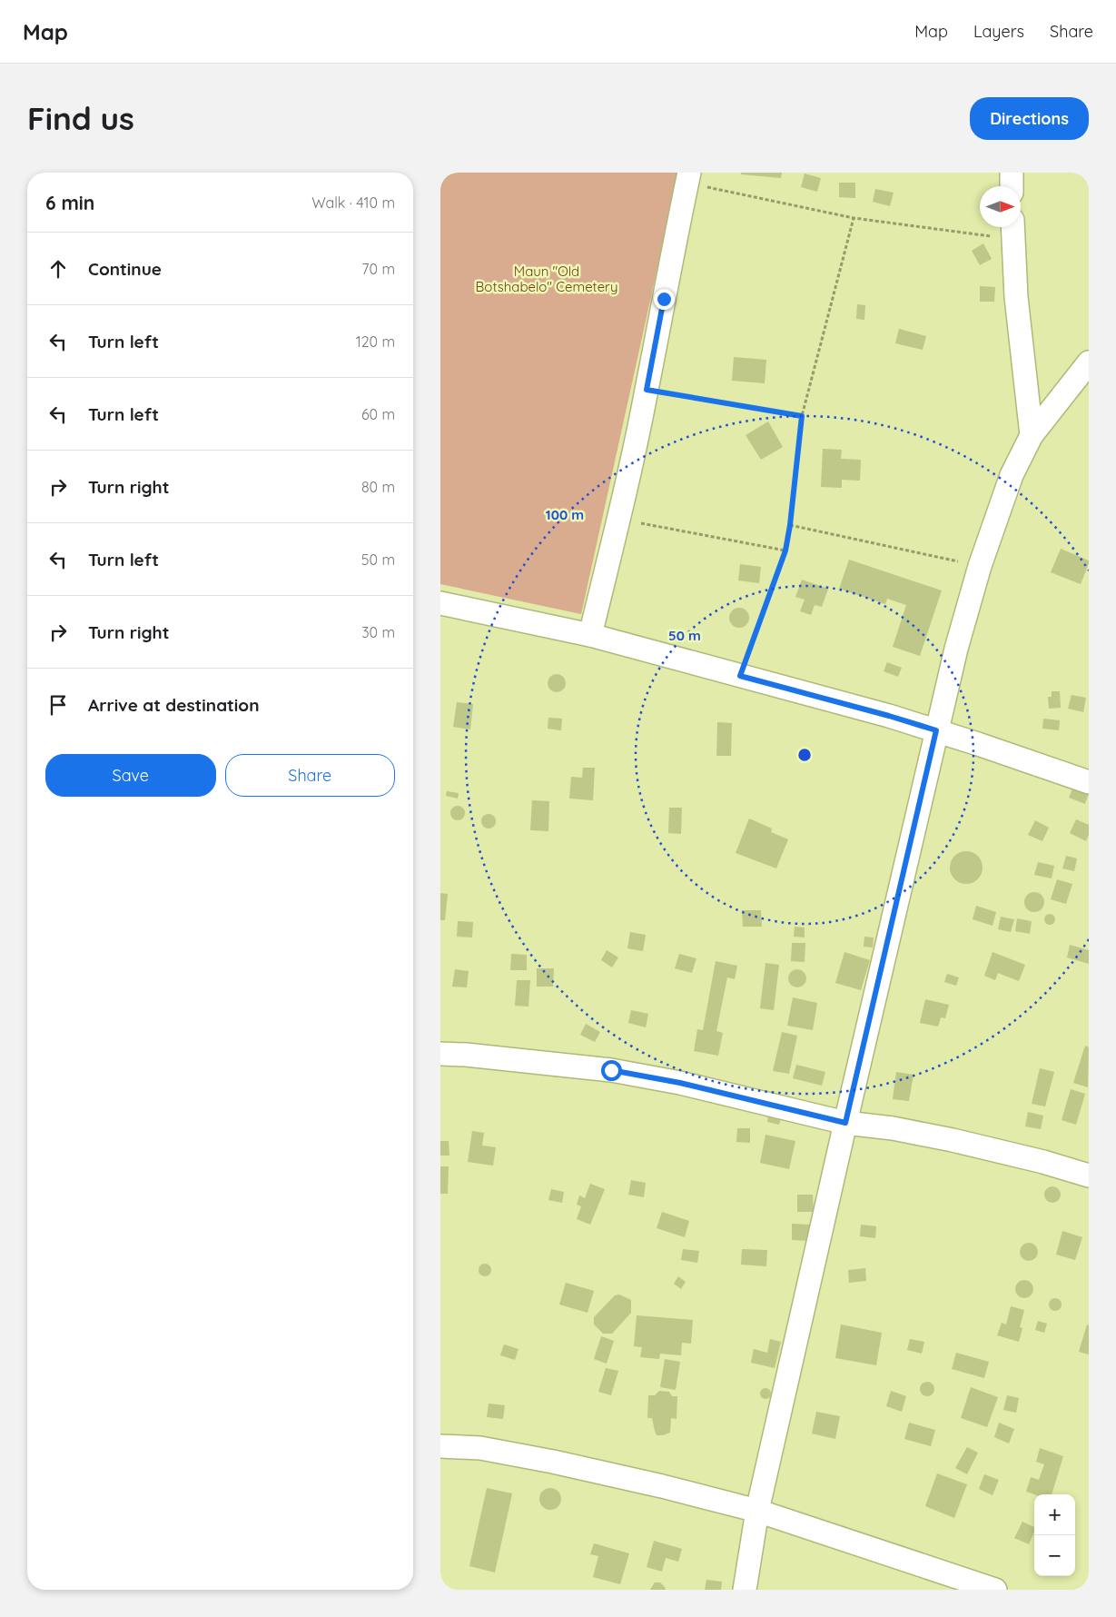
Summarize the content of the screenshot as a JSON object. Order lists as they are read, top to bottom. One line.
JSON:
{"parks":["Maun \"Old Botshabelo\" Cemetery"],"north":"right","page":{"header":"Map","nav":["Map","Layers","Share"],"buttons":["Directions",["Save","Share"]],"title":"Find us","heading":["6 min","Walk · 410 m"],"list":[["Continue","70 m"],["Turn left","120 m"],["Turn left","60 m"],["Turn right","80 m"],["Turn left","50 m"],["Turn right","30 m"],"Arrive at destination"],"map_buttons":["+","−"]},"rings":["100 m","50 m"]}
